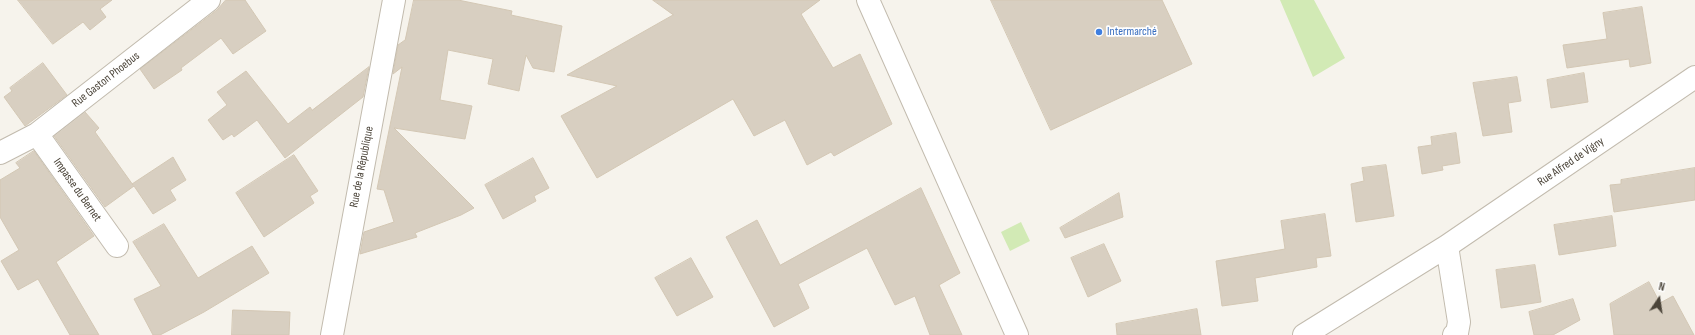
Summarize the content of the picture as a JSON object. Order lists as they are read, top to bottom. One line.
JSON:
{"streets":{"street":["Rue Gaston Phoebus","Rue Alfred de Vigny","Rue de la République","Impasse du Bernet"]},"crossings":[["Rue Gaston Phoebus","Impasse du Bernet"]],"places":["Intermarché"],"north":"top"}
